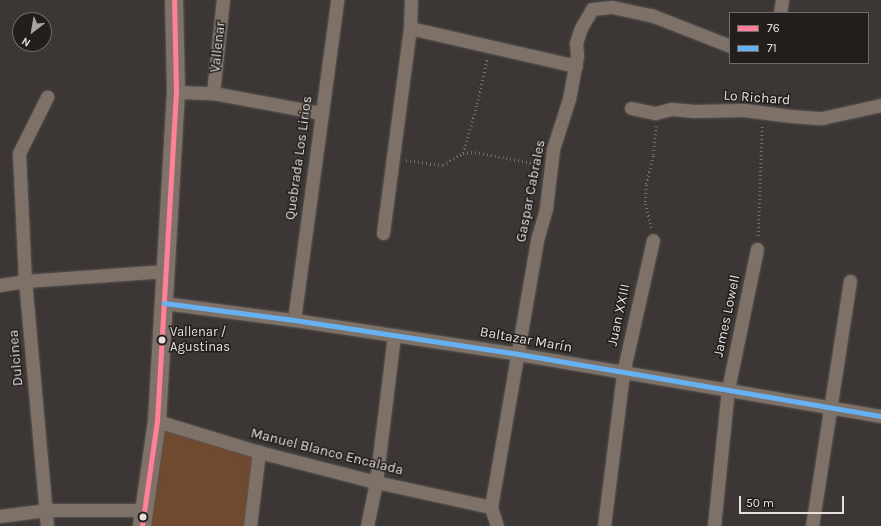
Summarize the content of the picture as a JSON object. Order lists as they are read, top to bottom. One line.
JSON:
{"streets":{"street":["Vallenar","Lo Richard","Quebrada Los Lirios","Gaspar Cabrales","Juan XXIII","James Lowell","Baltazar Marín","Dulcinea","Manuel Blanco Encalada"]},"crossings":[["Quebrada Los Lirios","Baltazar Marín"],["Gaspar Cabrales","Baltazar Marín"],["Gaspar Cabrales","Manuel Blanco Encalada"],["Juan XXIII","Baltazar Marín"],["James Lowell","Baltazar Marín"]],"places":["Vallenar / Agustinas"],"lines":["transit line 76","transit line 71"],"legend":["76","71"],"scale_bar":"50 m","north":"bottom left"}
